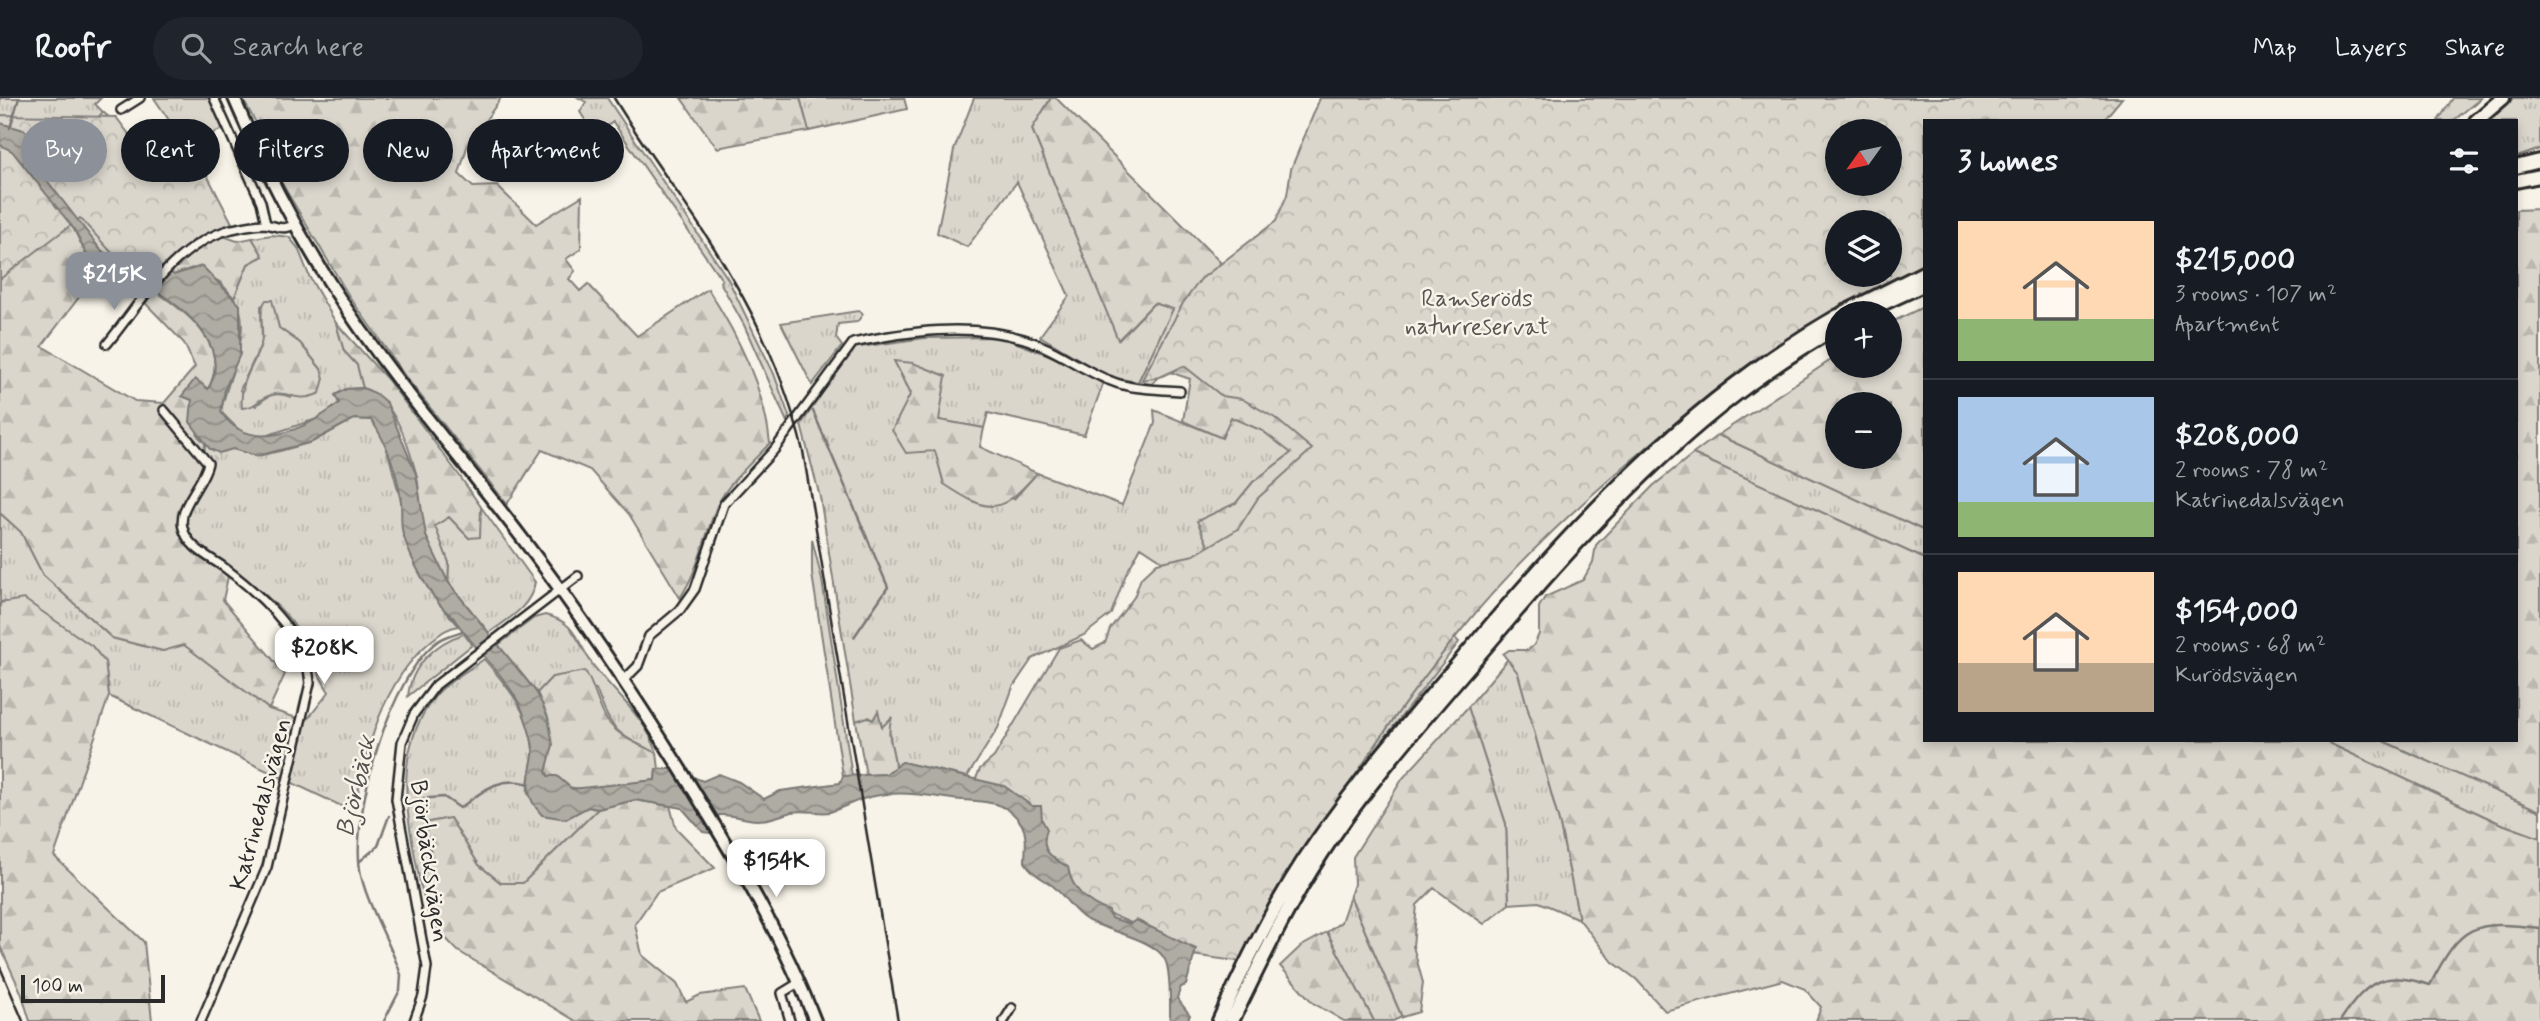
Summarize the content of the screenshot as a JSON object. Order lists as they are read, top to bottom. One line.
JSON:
{"streets":{"street":["Katrinedalsvägen","Björbäcksvägen"]},"water":["Björbäck"],"parks":["Ramseröds naturreservat"],"scale_bar":"100 m","north":"bottom left","page":{"header":"Roofr","search":"Search here","nav":["Map","Layers","Share"],"map_buttons":["+","−"],"chip":["Buy","Rent","Filters","New","Apartment"],"heading":"3 homes","list":[{"name":"$215,000","note":"3 rooms · 107 m² · Apartment"},{"name":"$208,000","note":"2 rooms · 78 m² · Katrinedalsvägen"},{"name":"$154,000","note":"2 rooms · 68 m² · Kurödsvägen"}],"price":["$215K","$208K","$154K"],"scale":"100 m"}}
